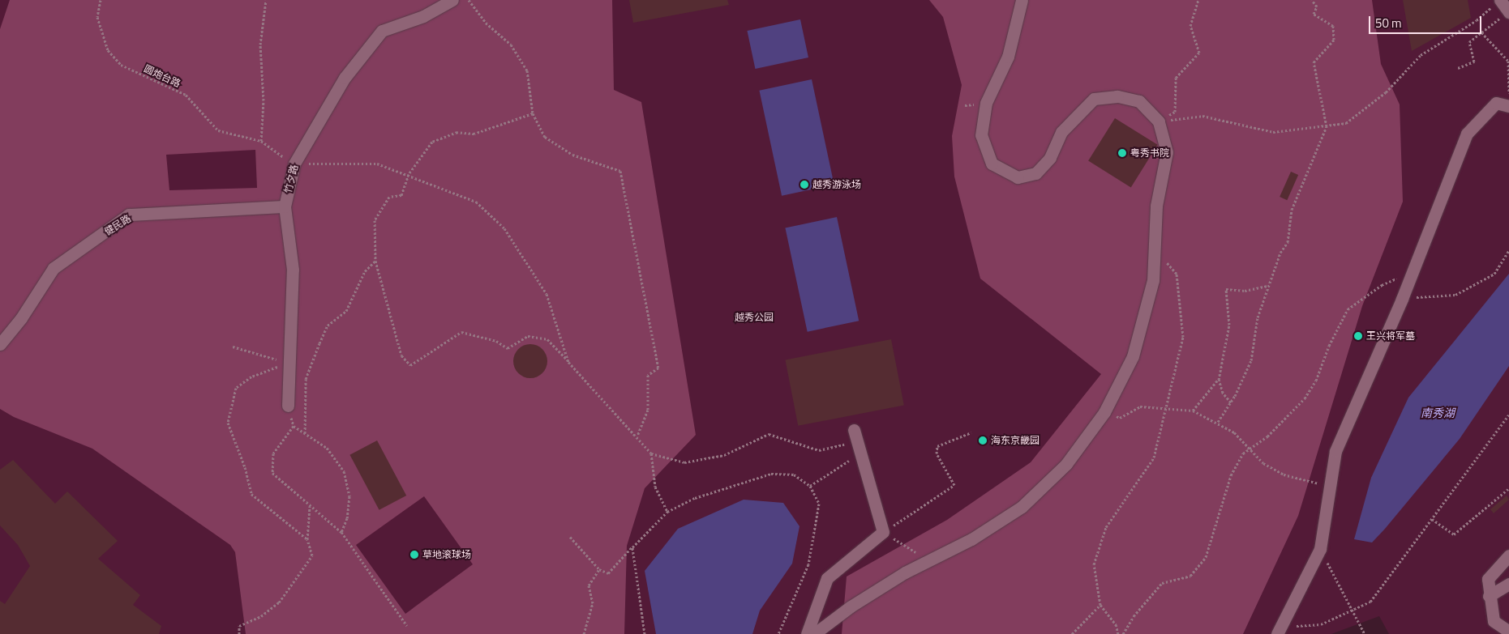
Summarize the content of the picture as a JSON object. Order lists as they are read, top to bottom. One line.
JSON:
{"streets":{"street":["竹夕路","健民路"],"path":["圆炮台路"]},"crossings":[["圆炮台路","竹夕路"],["竹夕路","健民路"]],"water":["南秀湖"],"parks":["越秀公园"],"places":["粤秀书院","越秀游泳场","王兴将军墓","海东京畿园","草地滚球场"],"scale_bar":"50 m"}
